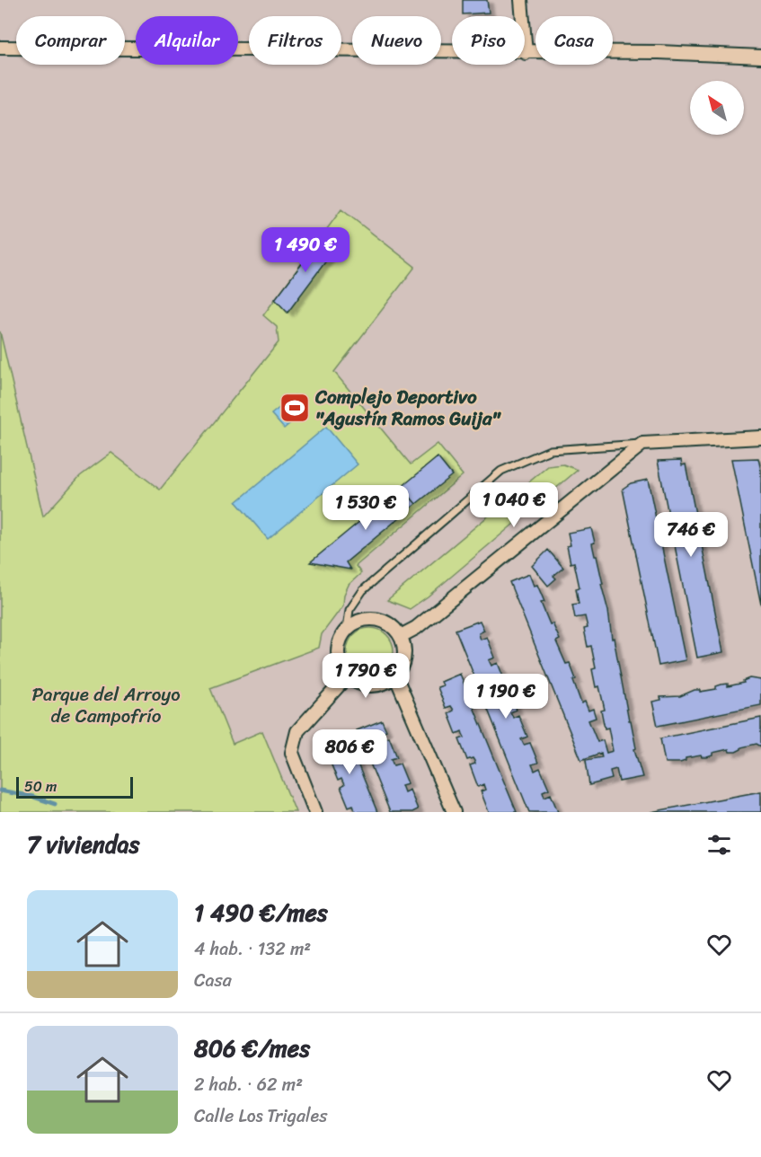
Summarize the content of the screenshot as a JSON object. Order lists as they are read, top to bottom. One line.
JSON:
{"parks":["Parque del Arroyo de Campofrío"],"places":{"sports":["Complejo Deportivo \"Agustín Ramos Guija\""]},"scale_bar":"50 m","north":"top left","page":{"chip":["Comprar","Alquilar","Filtros","Nuevo","Piso","Casa"],"price":["1 490 €","1 040 €","1 530 €","746 €","1 790 €","1 190 €","806 €"],"scale":"50 m","heading":"7 viviendas","list":[{"name":"1 490 €/mes","note":"4 hab. · 132 m² · Casa"},{"name":"806 €/mes","note":"2 hab. · 62 m² · Calle Los Trigales"}]}}
